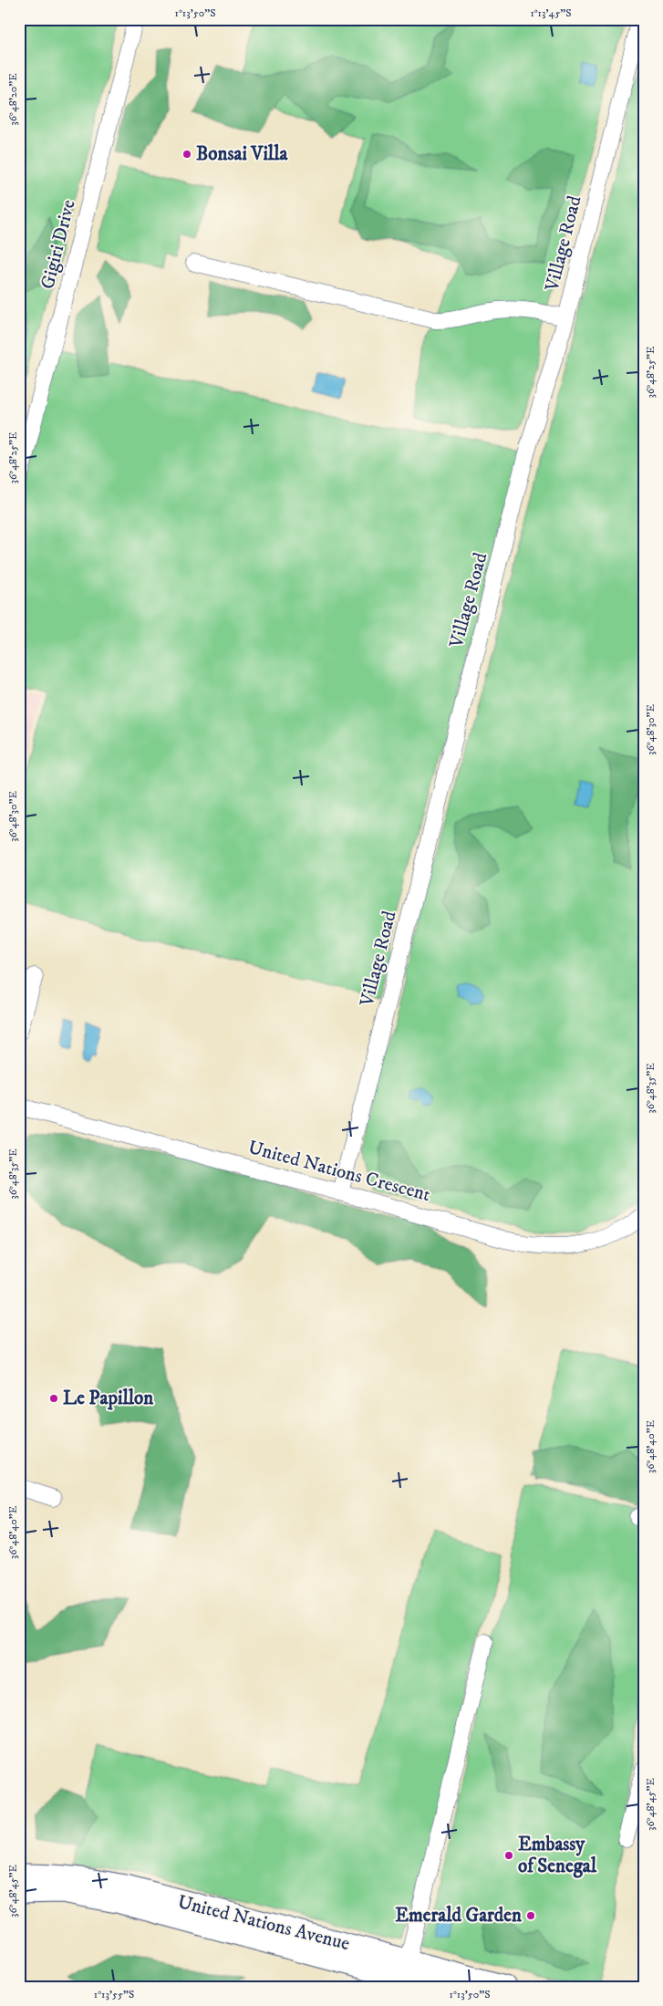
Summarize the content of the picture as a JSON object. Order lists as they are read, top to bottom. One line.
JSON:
{"streets":{"street":["Village Road","Gigiri Drive","United Nations Crescent","United Nations Avenue"]},"crossings":[["Village Road","United Nations Crescent"]],"places":["Bonsai Villa","Le Papillon","Embassy of Senegal","Emerald Garden"],"coordinates":["1°13'50\"S","1°13'45\"S","36°48'20\"E","36°48'25\"E","36°48'30\"E","36°48'35\"E","36°48'40\"E","36°48'45\"E","1°13'55\"S"]}
